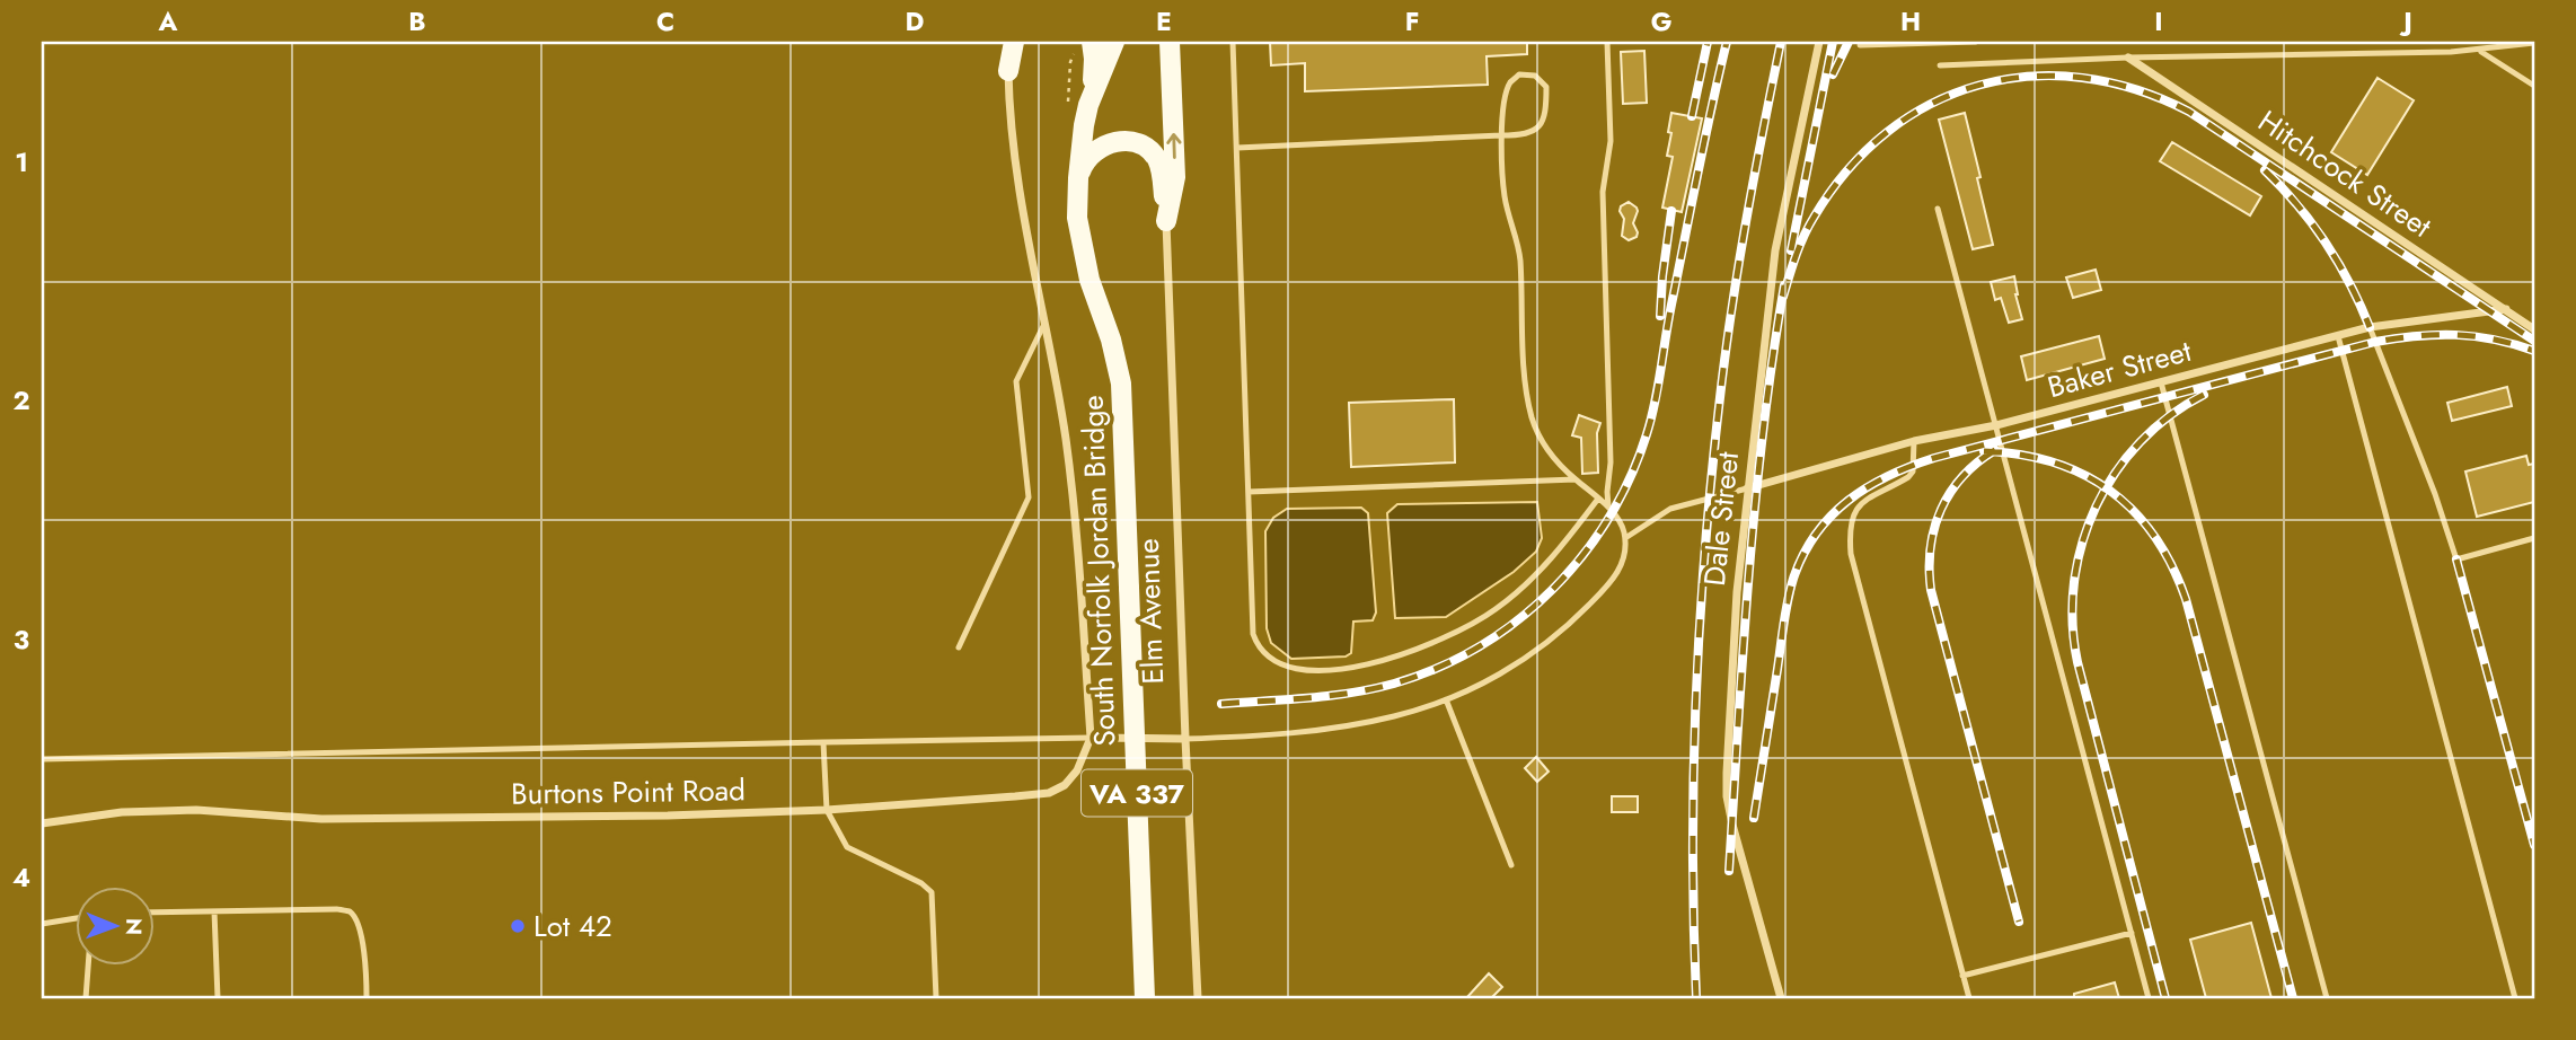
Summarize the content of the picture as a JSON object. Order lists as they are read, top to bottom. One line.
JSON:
{"streets":{"main road":["South Norfolk Jordan Bridge","VA 337"],"street":["Hitchcock Street","Baker Street","Dale Street","Elm Avenue","Burtons Point Road"]},"crossings":[["Hitchcock Street","Baker Street"],["Baker Street","Dale Street"],["South Norfolk Jordan Bridge","VA 337"]],"places":["Lot 42"],"north":"right","grid":{"columns":["A","B","C","D","E","F","G","H","I","J"],"rows":["1","2","3","4"]}}
